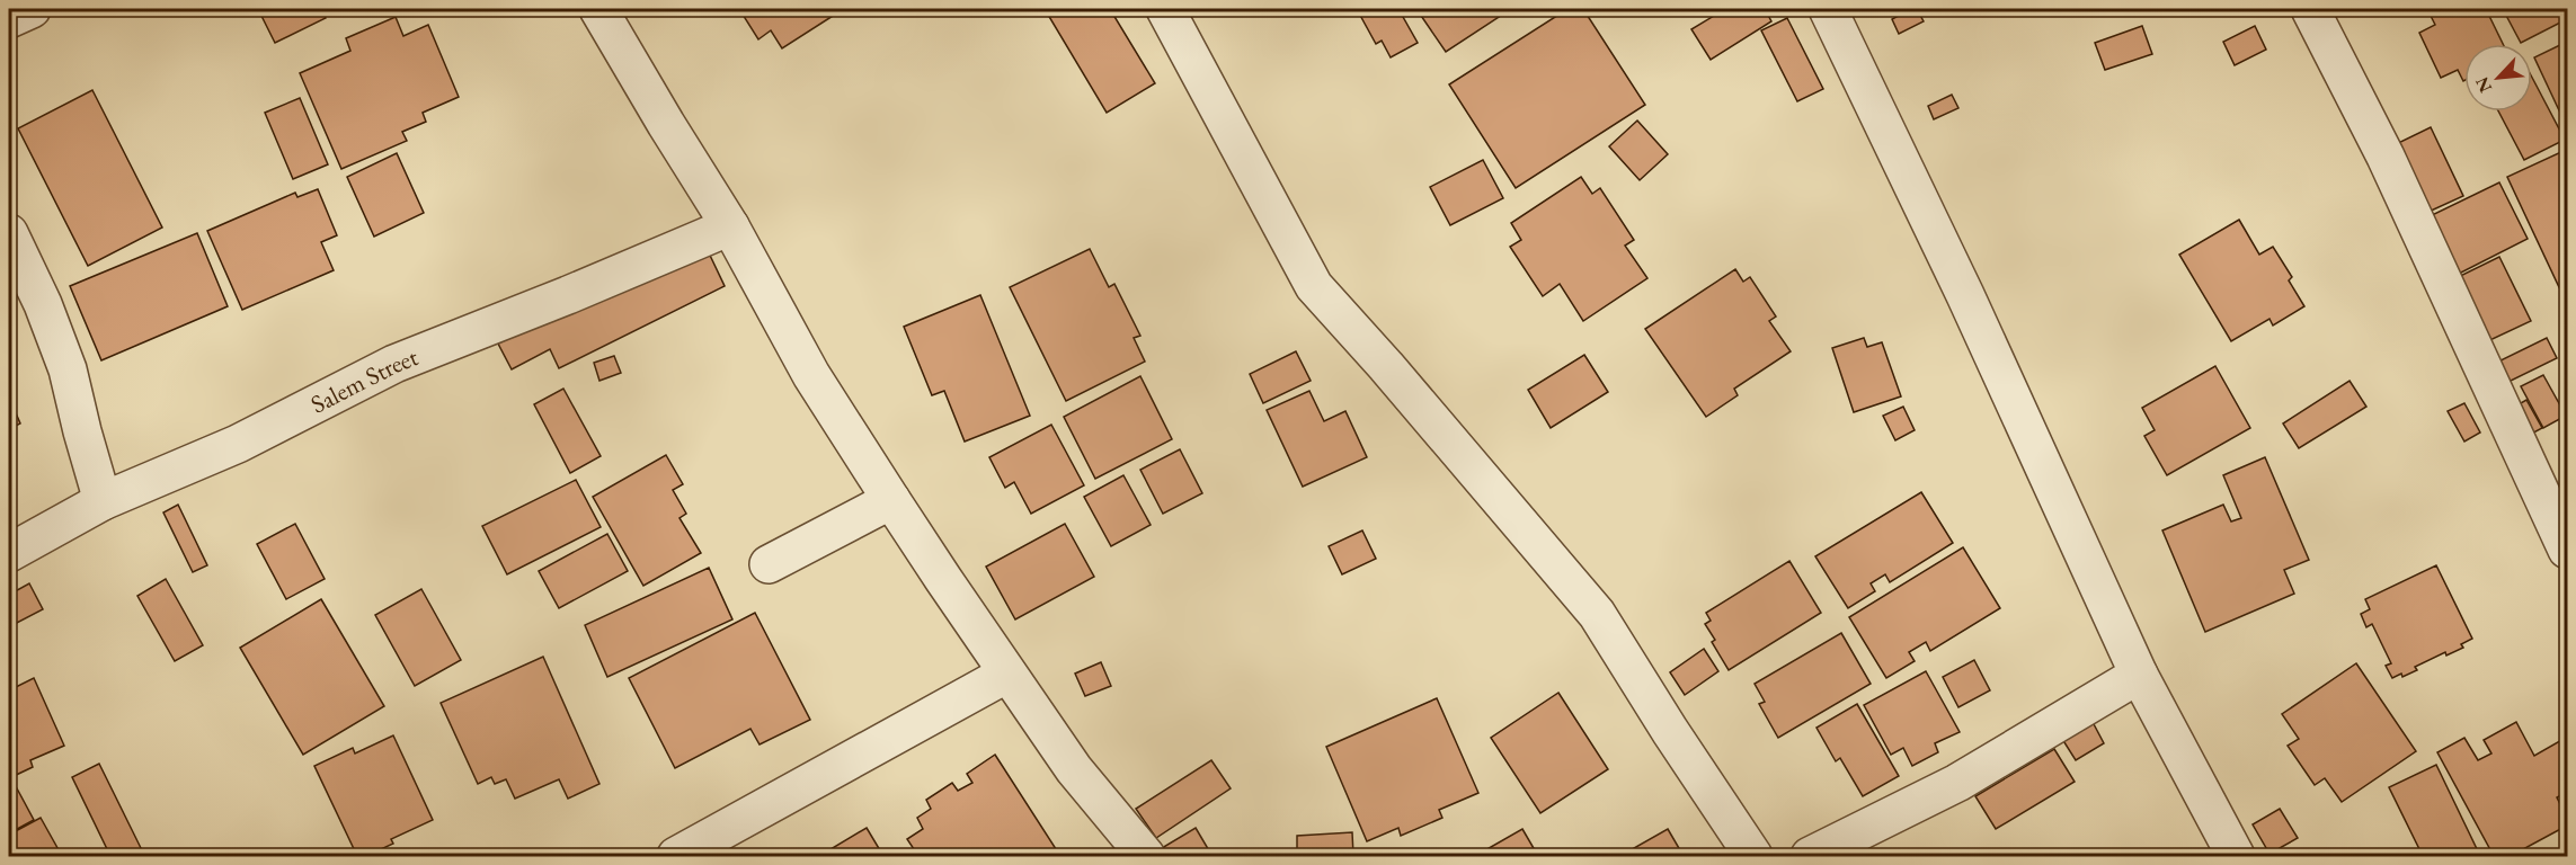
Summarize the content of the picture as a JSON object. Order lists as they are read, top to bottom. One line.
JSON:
{"streets":{"street":["Salem Street"]},"north":"bottom left"}
